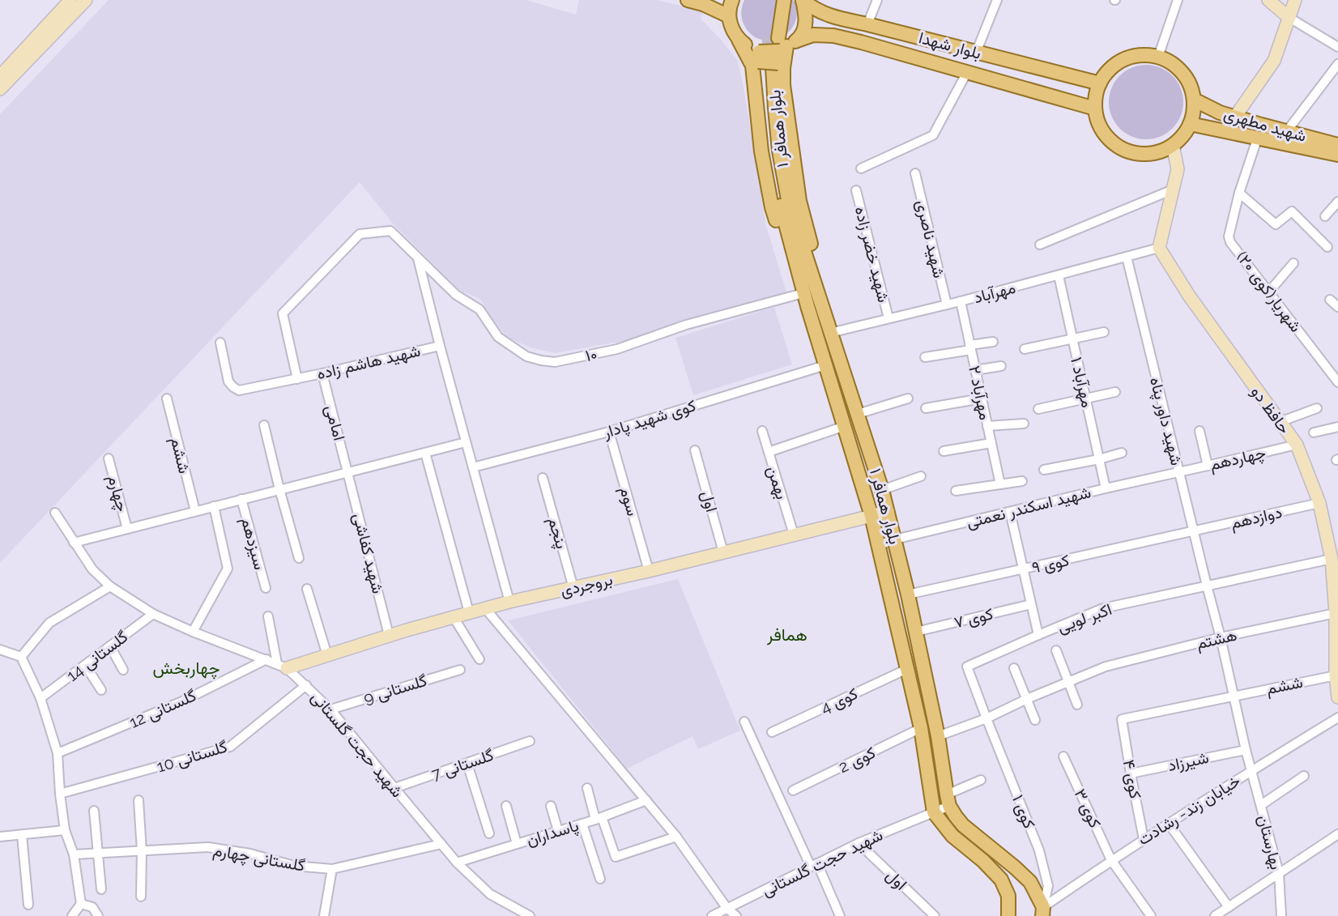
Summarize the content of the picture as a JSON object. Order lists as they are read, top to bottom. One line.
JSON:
{"streets":{"main road":["بلوار شهدا","شهید مطهری","بلوار همافر ۱"],"street":["شهید ناصری","شهید خضر زاده","شهریار(کوی ۲۰)","مهرآباد","۱۰","شهید هاشم زاده","مهرآباد ۱","مهرآباد ۲","حافظ دو","کوی شهید پادار","شهید داور پناه","امامی","ششم","چهاردهم","بهمن","چهارم","سوم","اول","شهید اسکندر نعمتی","دوازدهم","پنجم","سیزدهم","شهید کفاشی","کوی ۹","بروجردی","کوی ۷","اکبر لویی","هشتم","گلستانی 14","گلستانی 9","کوی 4","گلستانی 12","شهید حجت گلستانی","گلستانی 10","کوی 2","شیرزاد","گلستانی 7","کوی ۴","کوی ۳","خیابان زند- رشادت","کوی ۱","پاسداران","بهارستان","گلستانی چهارم"]},"crossings":[["بلوار شهدا","شهید مطهری"],["بلوار شهدا","بلوار همافر ۱"],["شهید مطهری","شهریار(کوی ۲۰)"],["بلوار همافر ۱","مهرآباد"],["بلوار همافر ۱","کوی شهید پادار"],["بلوار همافر ۱","شهید اسکندر نعمتی"],["بلوار همافر ۱","کوی ۹"],["بلوار همافر ۱","بروجردی"],["بلوار همافر ۱","کوی ۷"],["بلوار همافر ۱","کوی 4"],["بلوار همافر ۱","شهید حجت گلستانی"],["بلوار همافر ۱","کوی 2"],["بلوار همافر ۱","خیابان زند- رشادت"],["بلوار همافر ۱","کوی ۱"],["شهید ناصری","مهرآباد"],["شهید خضر زاده","مهرآباد"],["مهرآباد","مهرآباد ۱"],["مهرآباد","مهرآباد ۲"],["مهرآباد","حافظ دو"],["مهرآباد","شهید داور پناه"],["۱۰","شهید هاشم زاده"],["شهید هاشم زاده","امامی"],["مهرآباد ۱","شهید اسکندر نعمتی"],["حافظ دو","ششم"],["حافظ دو","چهاردهم"],["حافظ دو","دوازدهم"],["حافظ دو","اکبر لویی"],["حافظ دو","هشتم"],["کوی شهید پادار","سوم"],["شهید داور پناه","ششم"],["شهید داور پناه","چهاردهم"],["شهید داور پناه","شهید اسکندر نعمتی"],["شهید داور پناه","دوازدهم"],["شهید داور پناه","کوی ۹"],["شهید داور پناه","اکبر لویی"],["شهید داور پناه","هشتم"],["شهید داور پناه","بهارستان"],["امامی","شهید کفاشی"],["ششم","کوی ۴"],["ششم","بهارستان"],["چهاردهم","شهید اسکندر نعمتی"],["بهمن","بروجردی"],["سوم","بروجردی"],["اول","بروجردی"],["اول","شهید حجت گلستانی"],["دوازدهم","کوی ۹"],["پنجم","بروجردی"],["شهید کفاشی","بروجردی"],["بروجردی","شهید حجت گلستانی"],["اکبر لویی","کوی ۱"],["گلستانی 14","شهید حجت گلستانی"],["گلستانی 9","شهید حجت گلستانی"],["گلستانی 12","شهید حجت گلستانی"],["شهید حجت گلستانی","گلستانی 10"],["شهید حجت گلستانی","گلستانی 7"],["شهید حجت گلستانی","پاسداران"],["شهید حجت گلستانی","گلستانی چهارم"],["شیرزاد","کوی ۴"],["شیرزاد","بهارستان"],["کوی ۴","خیابان زند- رشادت"],["کوی ۳","خیابان زند- رشادت"],["خیابان زند- رشادت","کوی ۱"],["خیابان زند- رشادت","بهارستان"]],"districts":["همافر","چهاربخش"]}
